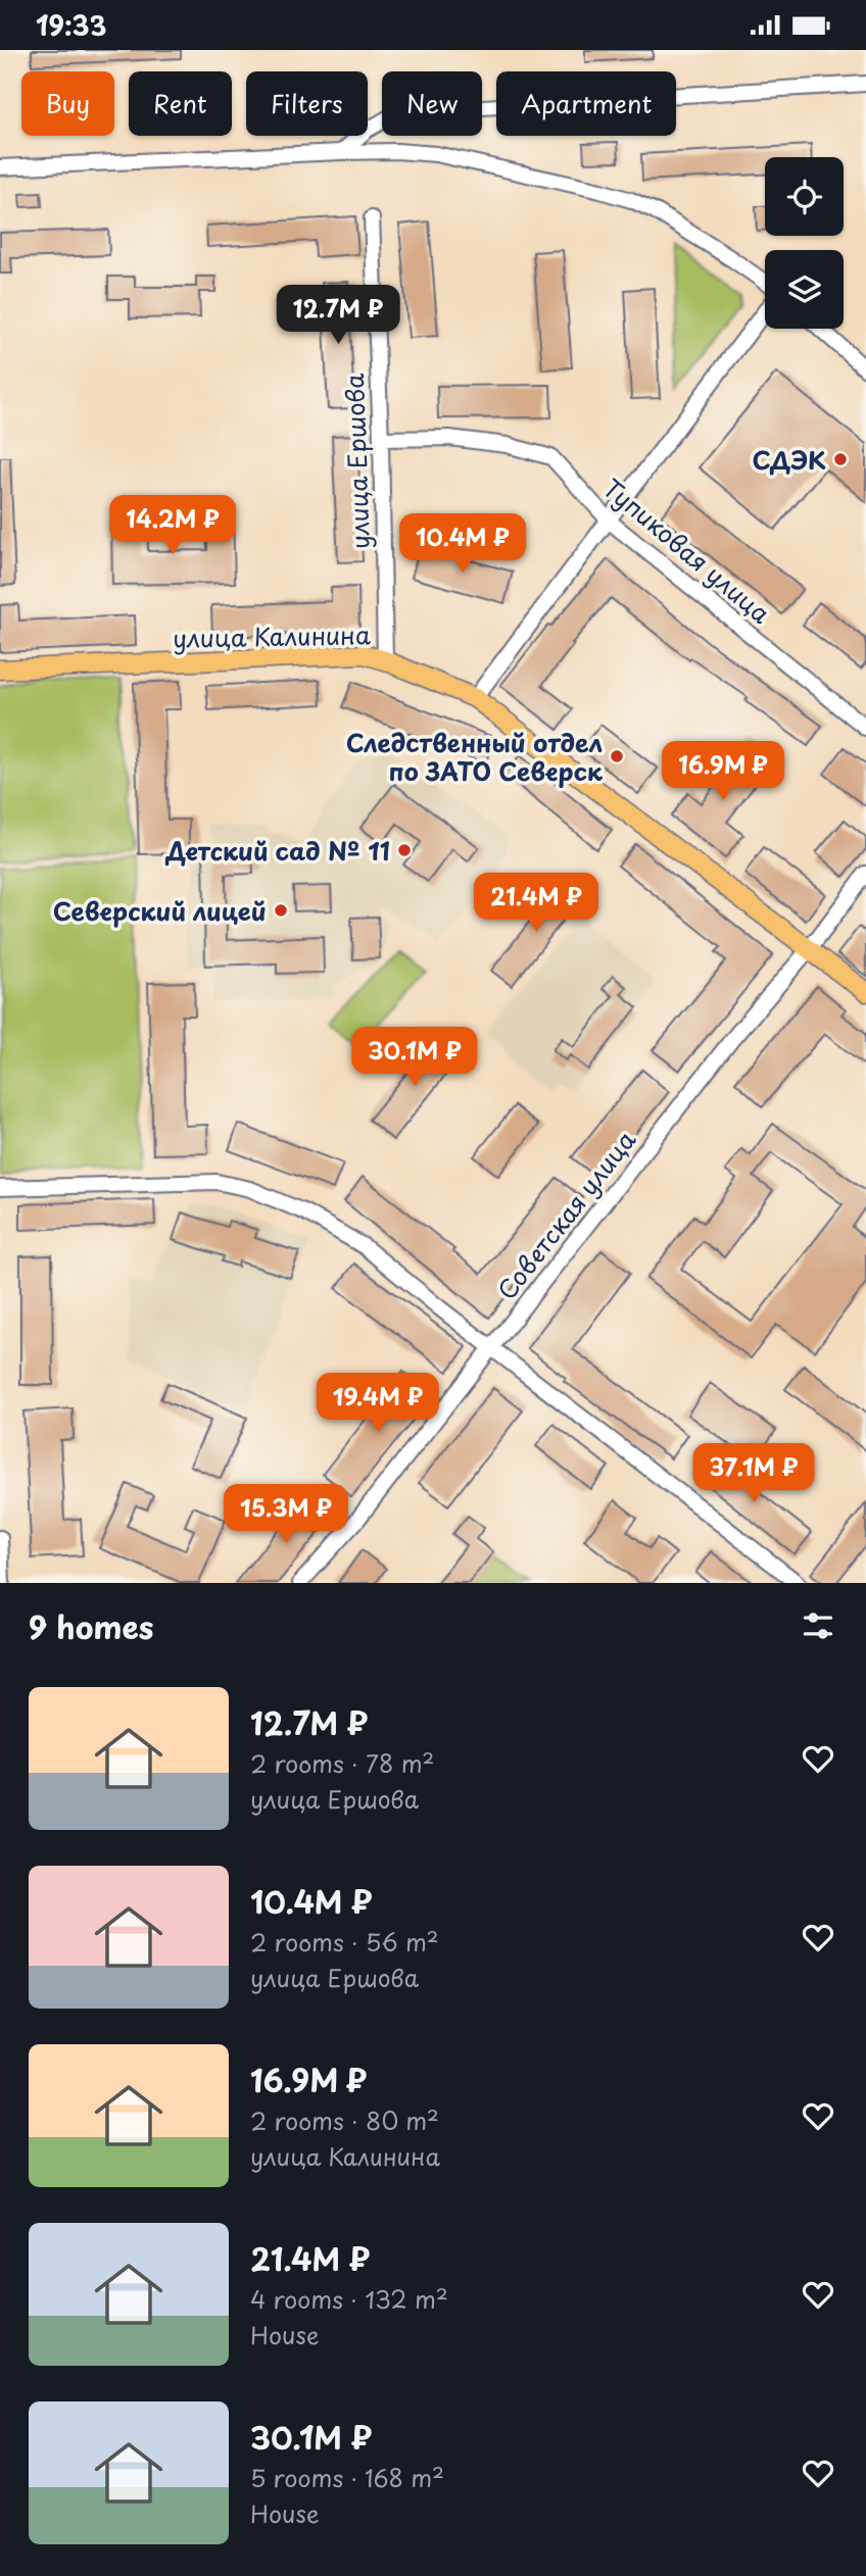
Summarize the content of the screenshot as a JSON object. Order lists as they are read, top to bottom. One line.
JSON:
{"streets":{"main road":["улица Калинина"],"street":["улица Ершова","Тупиковая улица","Советская улица"]},"crossings":[["улица Ершова","Тупиковая улица"],["улица Ершова","улица Калинина"],["улица Калинина","Советская улица"]],"places":["СДЭК","Следственный отдел по ЗАТО Северск","Детский сад № 11","Северский лицей"],"page":{"status":"19:33","chip":["Buy","Rent","Filters","New","Apartment"],"price":["12.7M ₽","14.2M ₽","10.4M ₽","16.9M ₽","21.4M ₽","30.1M ₽","19.4M ₽","37.1M ₽","15.3M ₽"],"heading":"9 homes","list":[{"name":"12.7M ₽","note":"2 rooms · 78 m² · улица Ершова"},{"name":"10.4M ₽","note":"2 rooms · 56 m² · улица Ершова"},{"name":"16.9M ₽","note":"2 rooms · 80 m² · улица Калинина"},{"name":"21.4M ₽","note":"4 rooms · 132 m² · House"},{"name":"30.1M ₽","note":"5 rooms · 168 m² · House"}]}}
